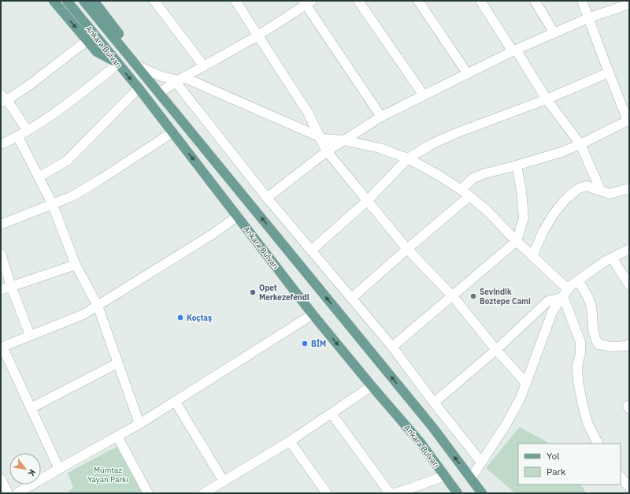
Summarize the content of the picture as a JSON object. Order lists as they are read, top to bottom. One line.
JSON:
{"streets":{"main road":["Ankara Bulvarı"]},"parks":["Mümtaz Yayan Parkı"],"places":["Opet Merkezefendi","Sevindik Boztepe Cami","Koçtaş","BİM"],"legend":["Yol","Park"],"north":"bottom right"}
